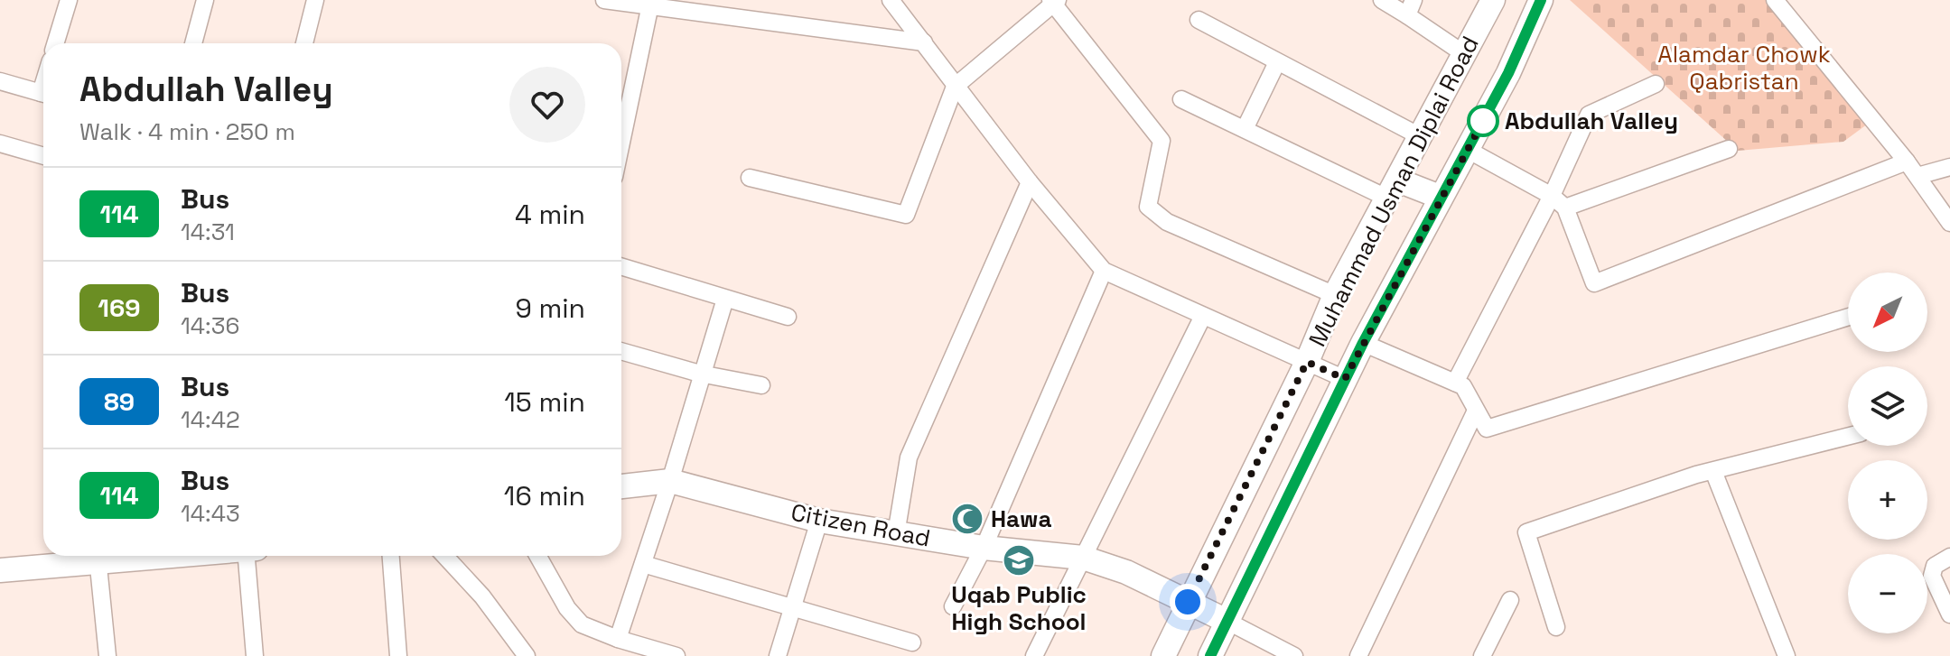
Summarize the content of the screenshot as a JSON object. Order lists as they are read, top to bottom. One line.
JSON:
{"streets":{"street":["Muhammad Usman Diplai Road","Citizen Road"]},"crossings":[["Muhammad Usman Diplai Road","Citizen Road"]],"parks":["Alamdar Chowk Qabristan"],"places":{"other":["Abdullah Valley"],"mosque":["Hawa"],"school or university":["Uqab Public High School"]},"lines":["bus line 114"],"north":"bottom left","page":{"heading":["Abdullah Valley","Walk · 4 min · 250 m"],"list":[{"mark":"114","name":"Bus","note":"14:31","value":"4 min"},{"mark":"169","name":"Bus","note":"14:36","value":"9 min"},{"mark":"89","name":"Bus","note":"14:42","value":"15 min"},{"mark":"114","name":"Bus","note":"14:43","value":"16 min"}],"map_buttons":["+","−"]}}
